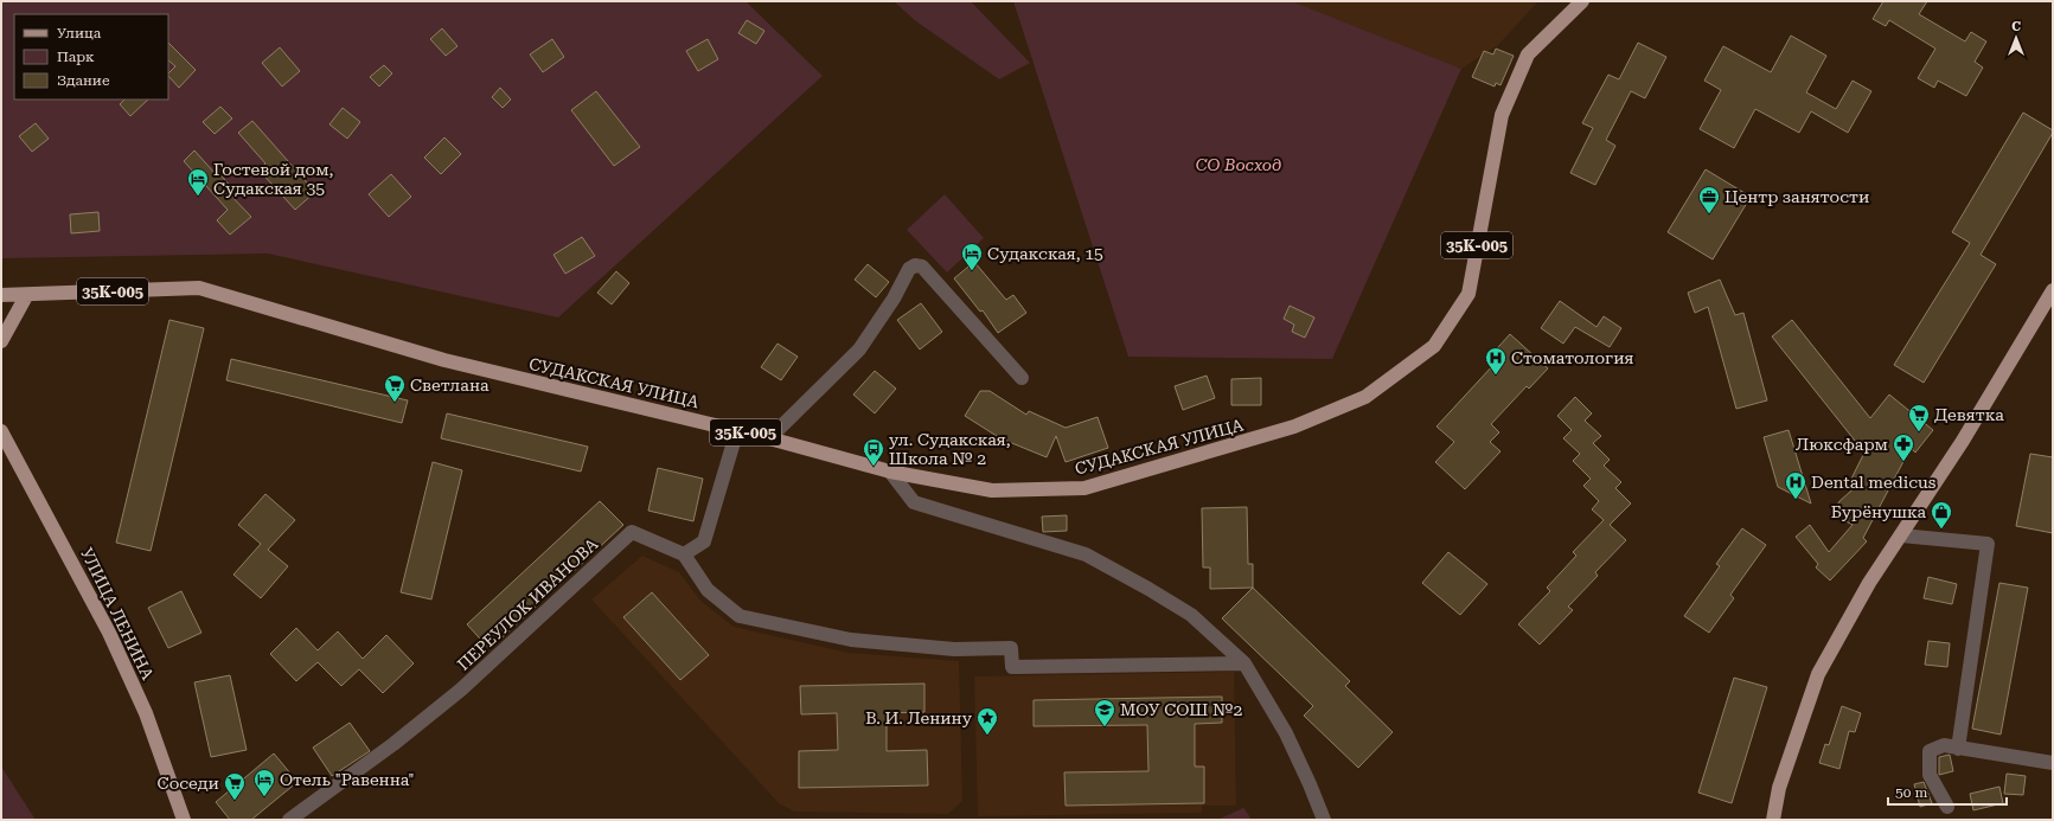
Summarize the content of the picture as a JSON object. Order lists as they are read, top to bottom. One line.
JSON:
{"streets":{"main road":["35К-005","СУДАКСКАЯ УЛИЦА","УЛИЦА ЛЕНИНА"],"street":["ПЕРЕУЛОК ИВАНОВА"]},"crossings":[["35К-005","СУДАКСКАЯ УЛИЦА"]],"parks":["СО Восход"],"places":{"hotel":["Гостевой дом, Судакская 35","Судакская, 15","Отель \"Равенна\""],"office":["Центр занятости"],"hospital":["Стоматология","Dental medicus"],"supermarket":["Светлана","Девятка","Соседи"],"pharmacy":["Люксфарм"],"bus stop":["ул. Судакская, Школа № 2"],"shop":["Бурёнушка"],"school or university":["МОУ СОШ №2"],"place":["В. И. Ленину"]},"legend":["Улица","Парк","Здание"],"scale_bar":"50 m","north":"top"}
